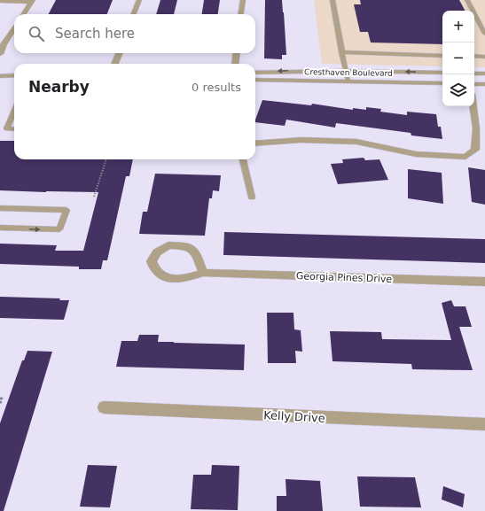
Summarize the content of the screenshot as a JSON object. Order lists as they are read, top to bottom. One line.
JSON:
{"streets":{"street":["Cresthaven Boulevard","Georgia Pines Drive","Kelly Drive"]},"page":{"map_buttons":["+","−"],"search":"Search here","heading":["Nearby","0 results"]}}
